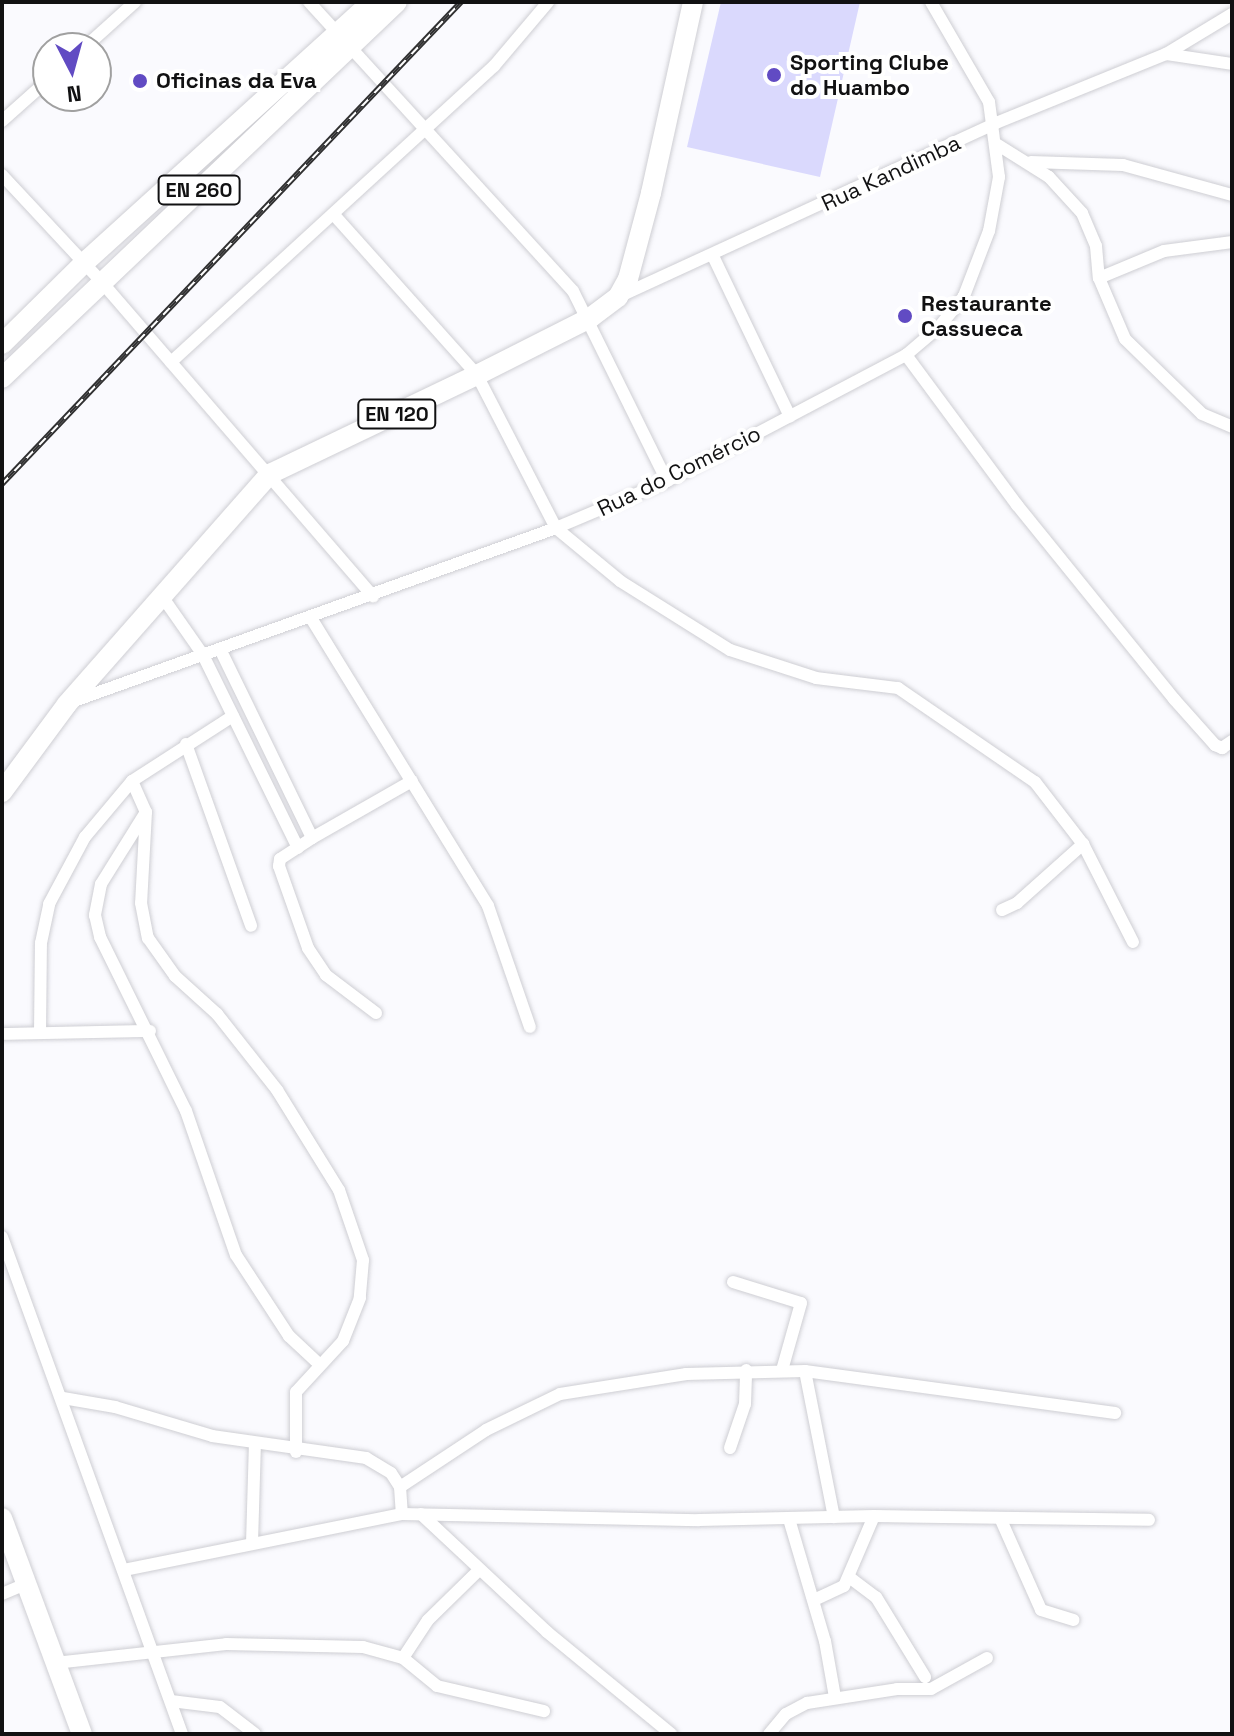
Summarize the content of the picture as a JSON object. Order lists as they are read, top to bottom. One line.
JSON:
{"streets":{"main road":["EN 260","EN 120"],"street":["Rua Kandimba","Rua do Comércio"]},"crossings":[["Rua Kandimba","EN 120"],["Rua Kandimba","Rua do Comércio"],["EN 120","Rua do Comércio"]],"places":["Sporting Clube do Huambo","Oficinas da Eva","Restaurante Cassueca"],"north":"bottom"}
